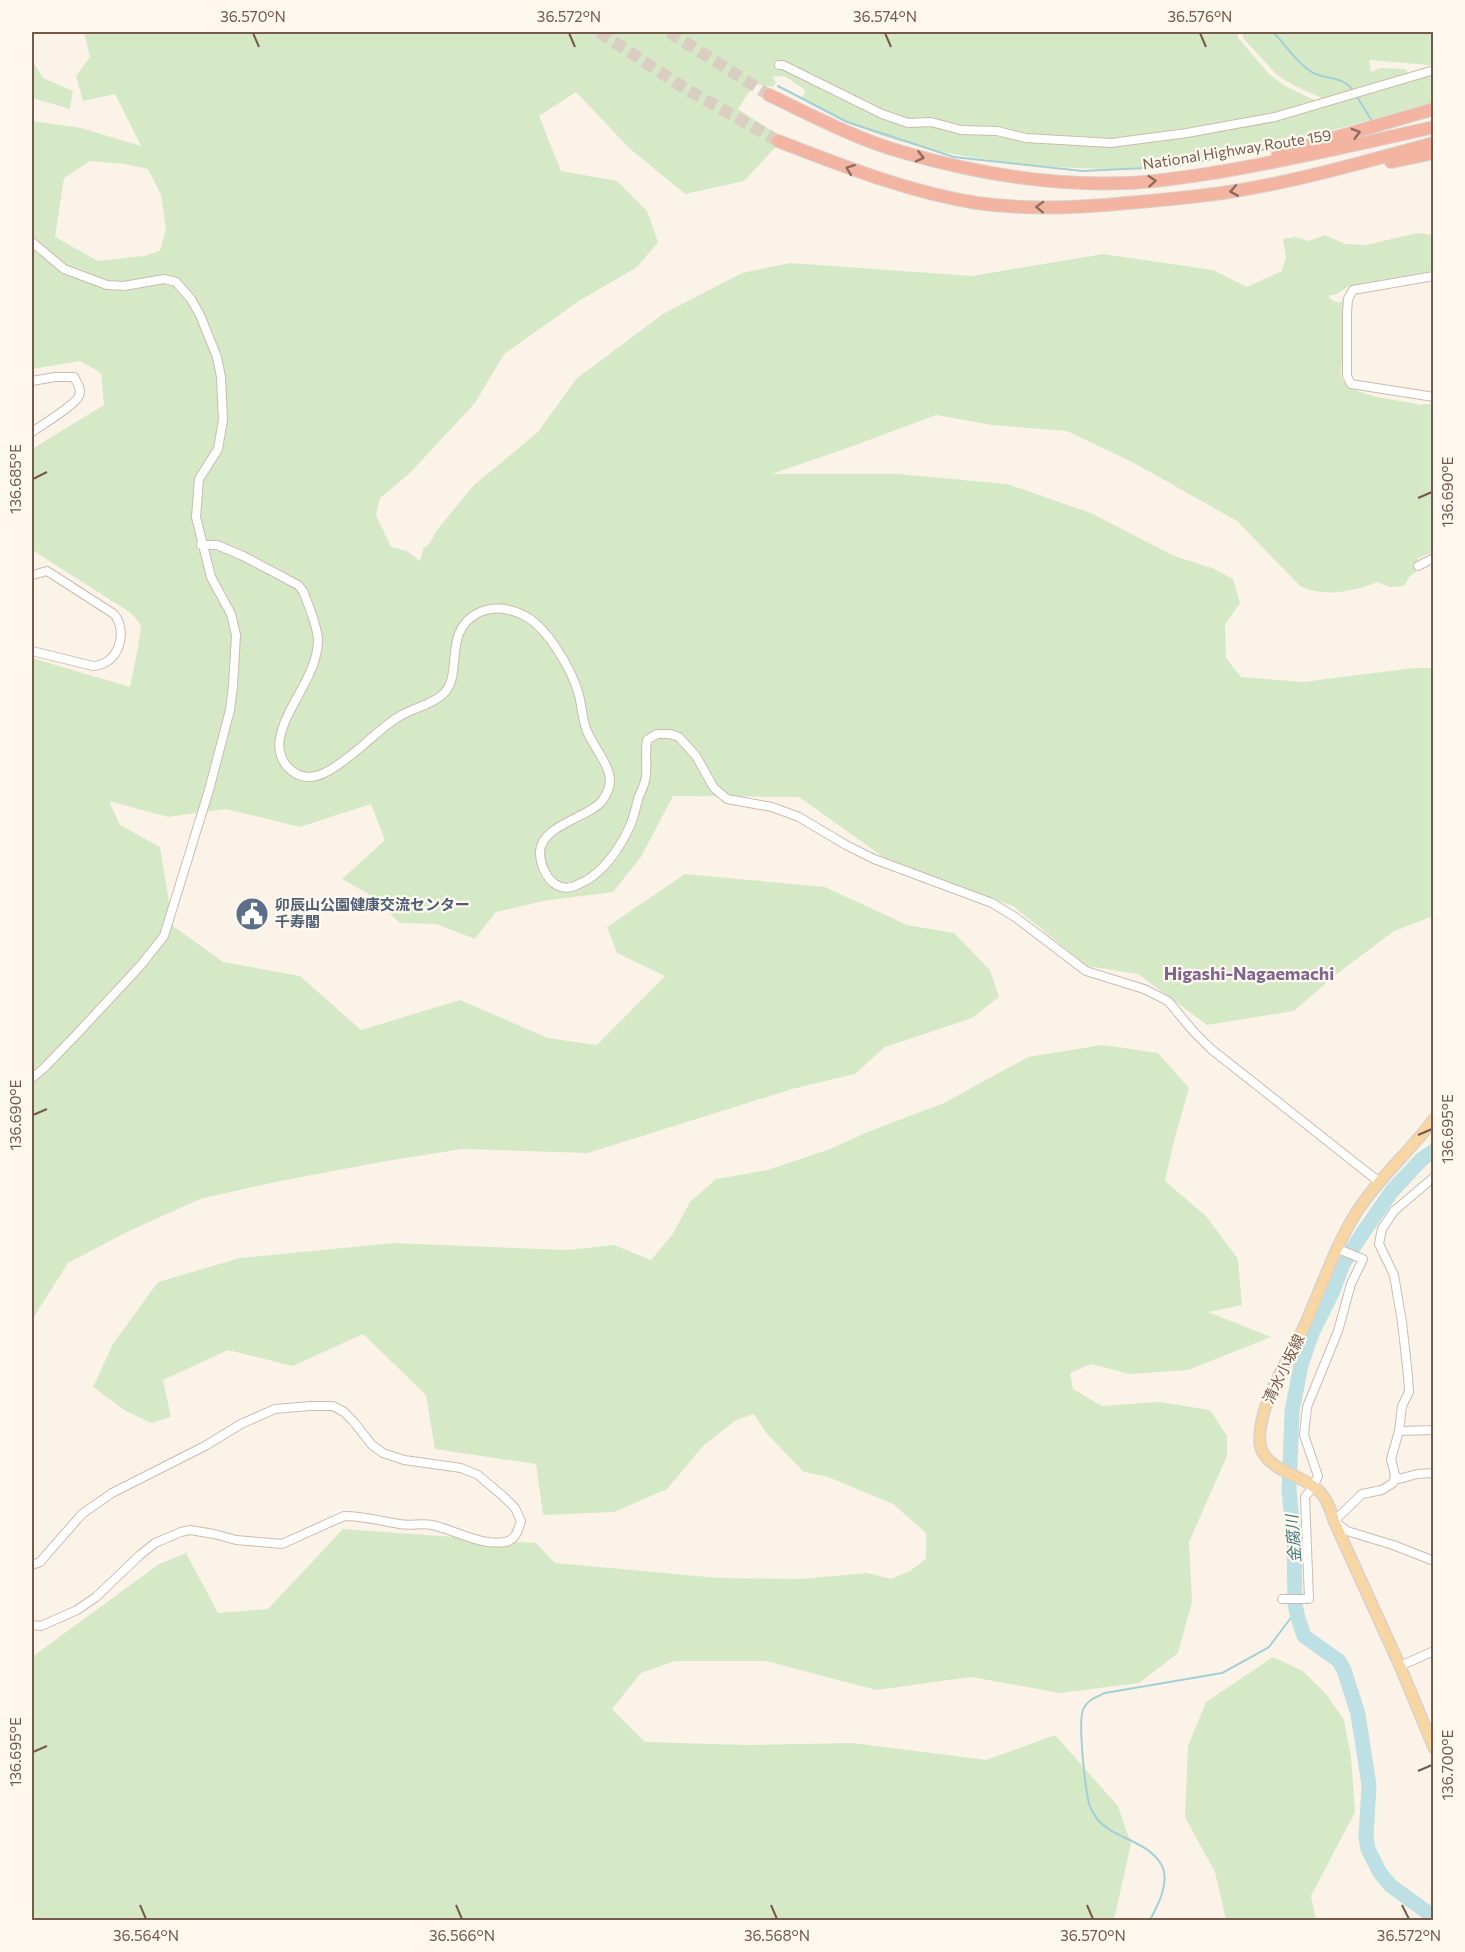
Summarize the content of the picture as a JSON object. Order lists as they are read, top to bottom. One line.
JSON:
{"streets":{"highway":["National Highway Route 159"],"main road":["清水小坂線"]},"districts":["Higashi-Nagaemachi"],"water":["金腐川"],"places":{"public building":["卯辰山公園健康交流センター 千寿閣"]},"coordinates":["36.570°N","36.572°N","36.574°N","36.576°N","136.685°E","136.690°E","136.695°E","136.700°E","36.564°N","36.566°N","36.568°N"]}
